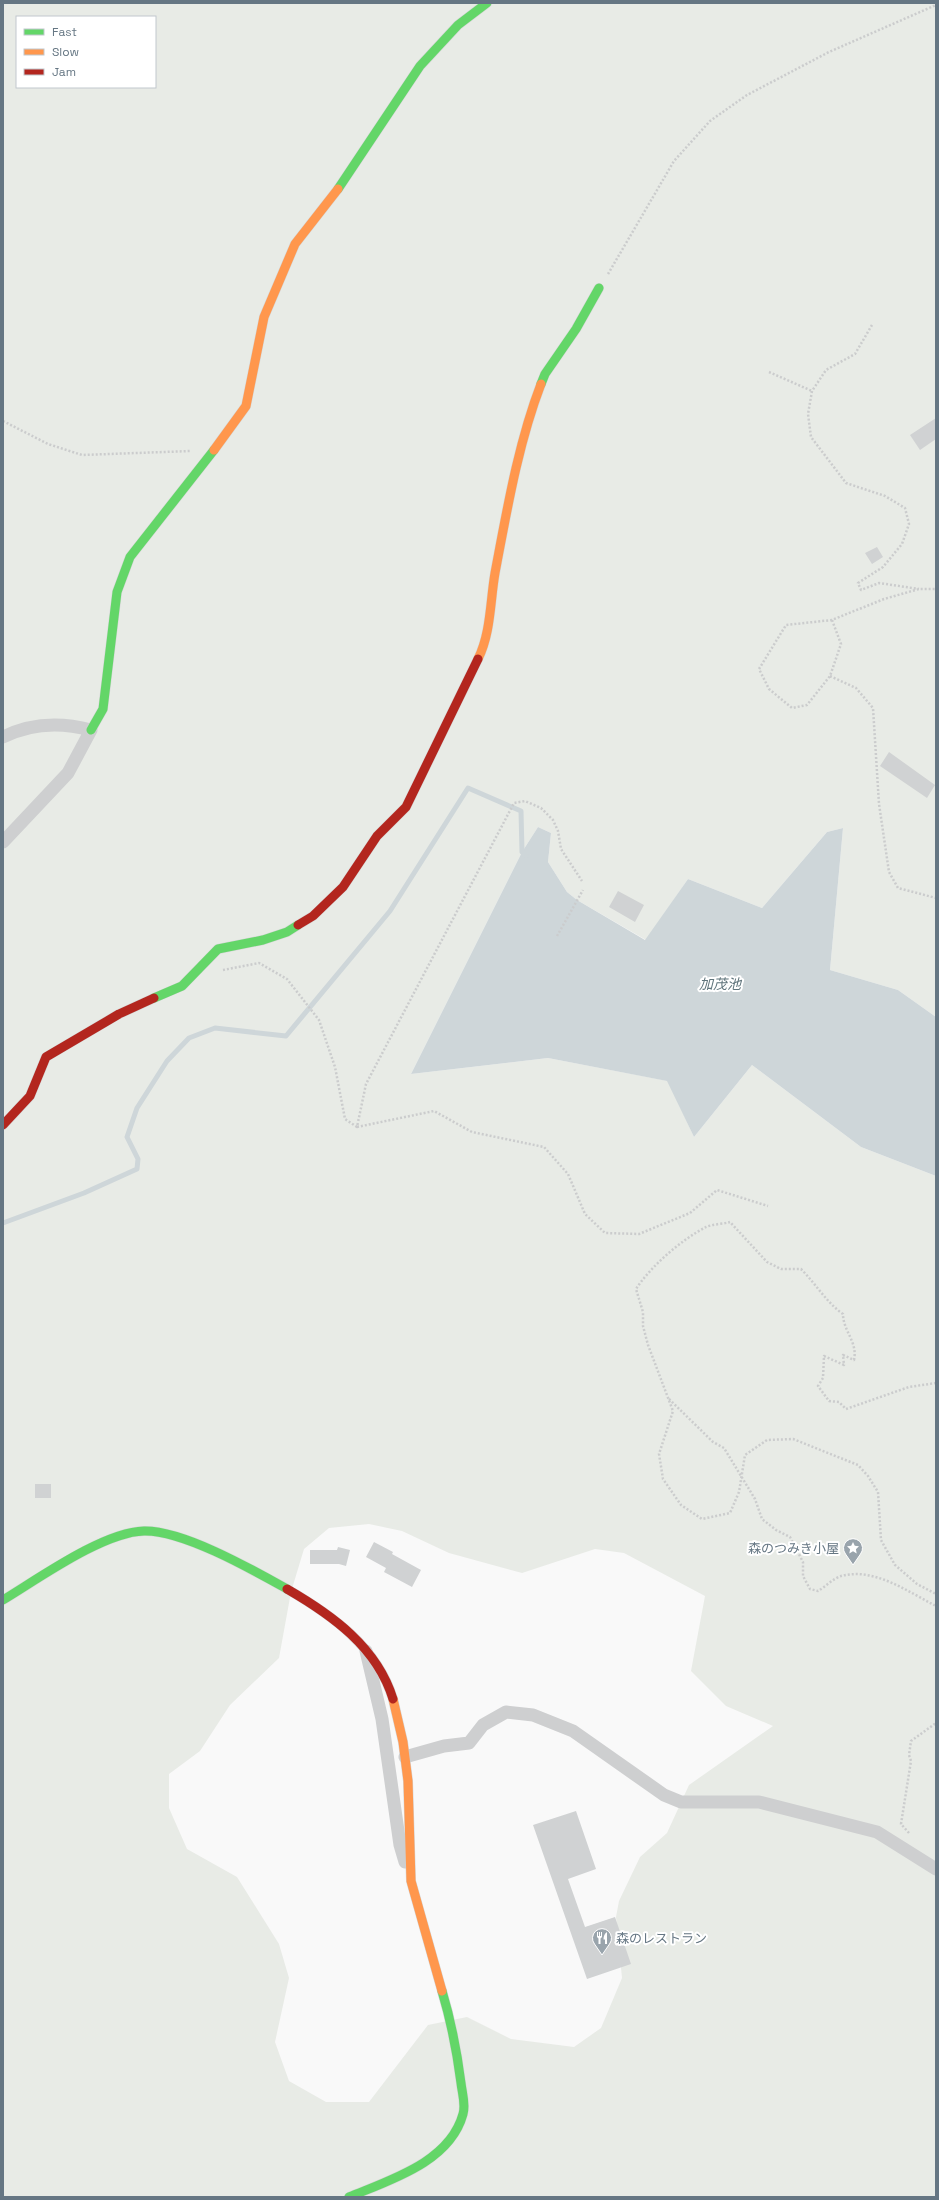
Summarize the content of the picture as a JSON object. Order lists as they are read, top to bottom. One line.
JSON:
{"water":["加茂池"],"places":{"place":["森のつみき小屋"],"restaurant":["森のレストラン"]},"legend":["Fast","Slow","Jam"]}
